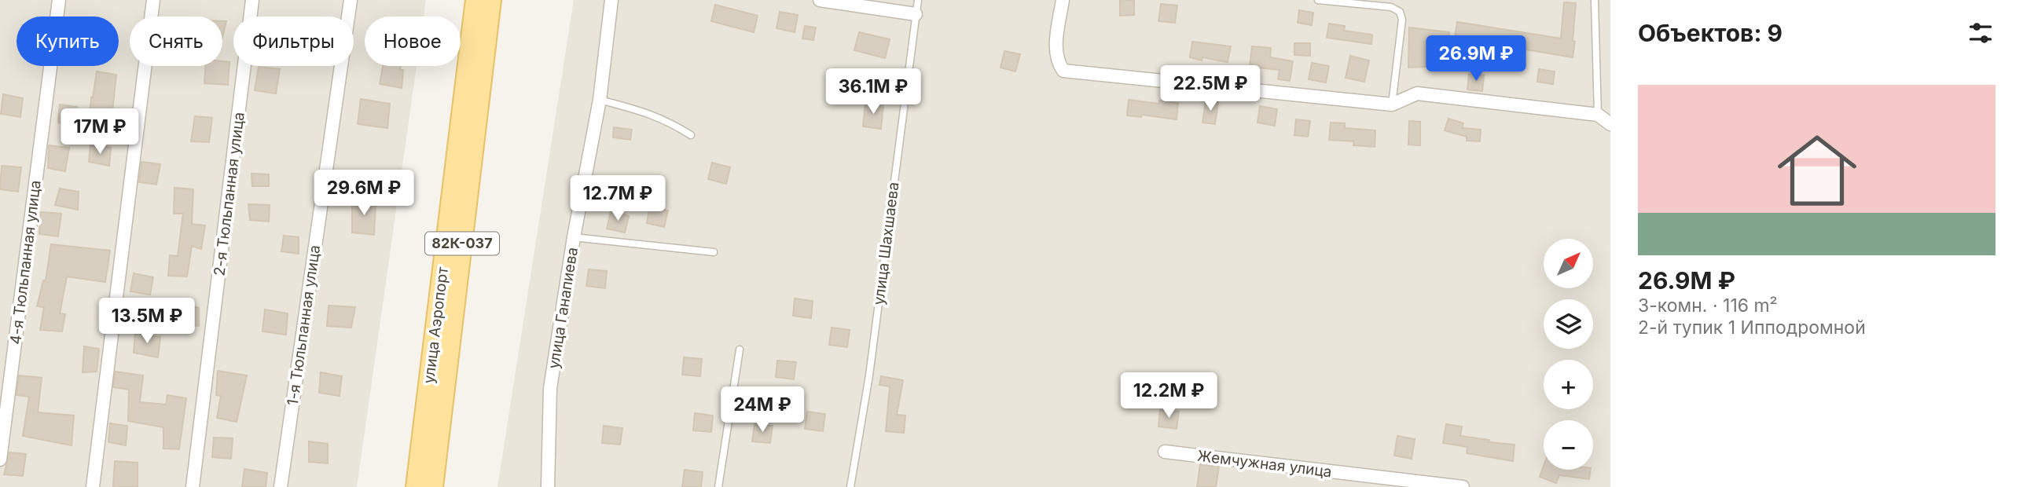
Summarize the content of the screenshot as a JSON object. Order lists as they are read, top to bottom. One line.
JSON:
{"streets":{"main road":["82К-037","улица Аэропорт"],"street":["2-я Тюльпанная улица","4-я Тюльпанная улица","улица Ганапиева","1-я Тюльпанная улица","Жемчужная улица"],"lane":["улица Шахшаева"]},"north":"top right","page":{"heading":"Объектов: 9","chip":["Купить","Снять","Фильтры","Новое"],"price":["26.9M ₽","22.5M ₽","36.1M ₽","17M ₽","29.6M ₽","12.7M ₽","13.5M ₽","12.2M ₽","24M ₽"],"list":[{"name":"26.9M ₽","note":"3-комн. · 116 m² · 2-й тупик 1 Ипподромной"}],"map_buttons":["+","−"]}}
